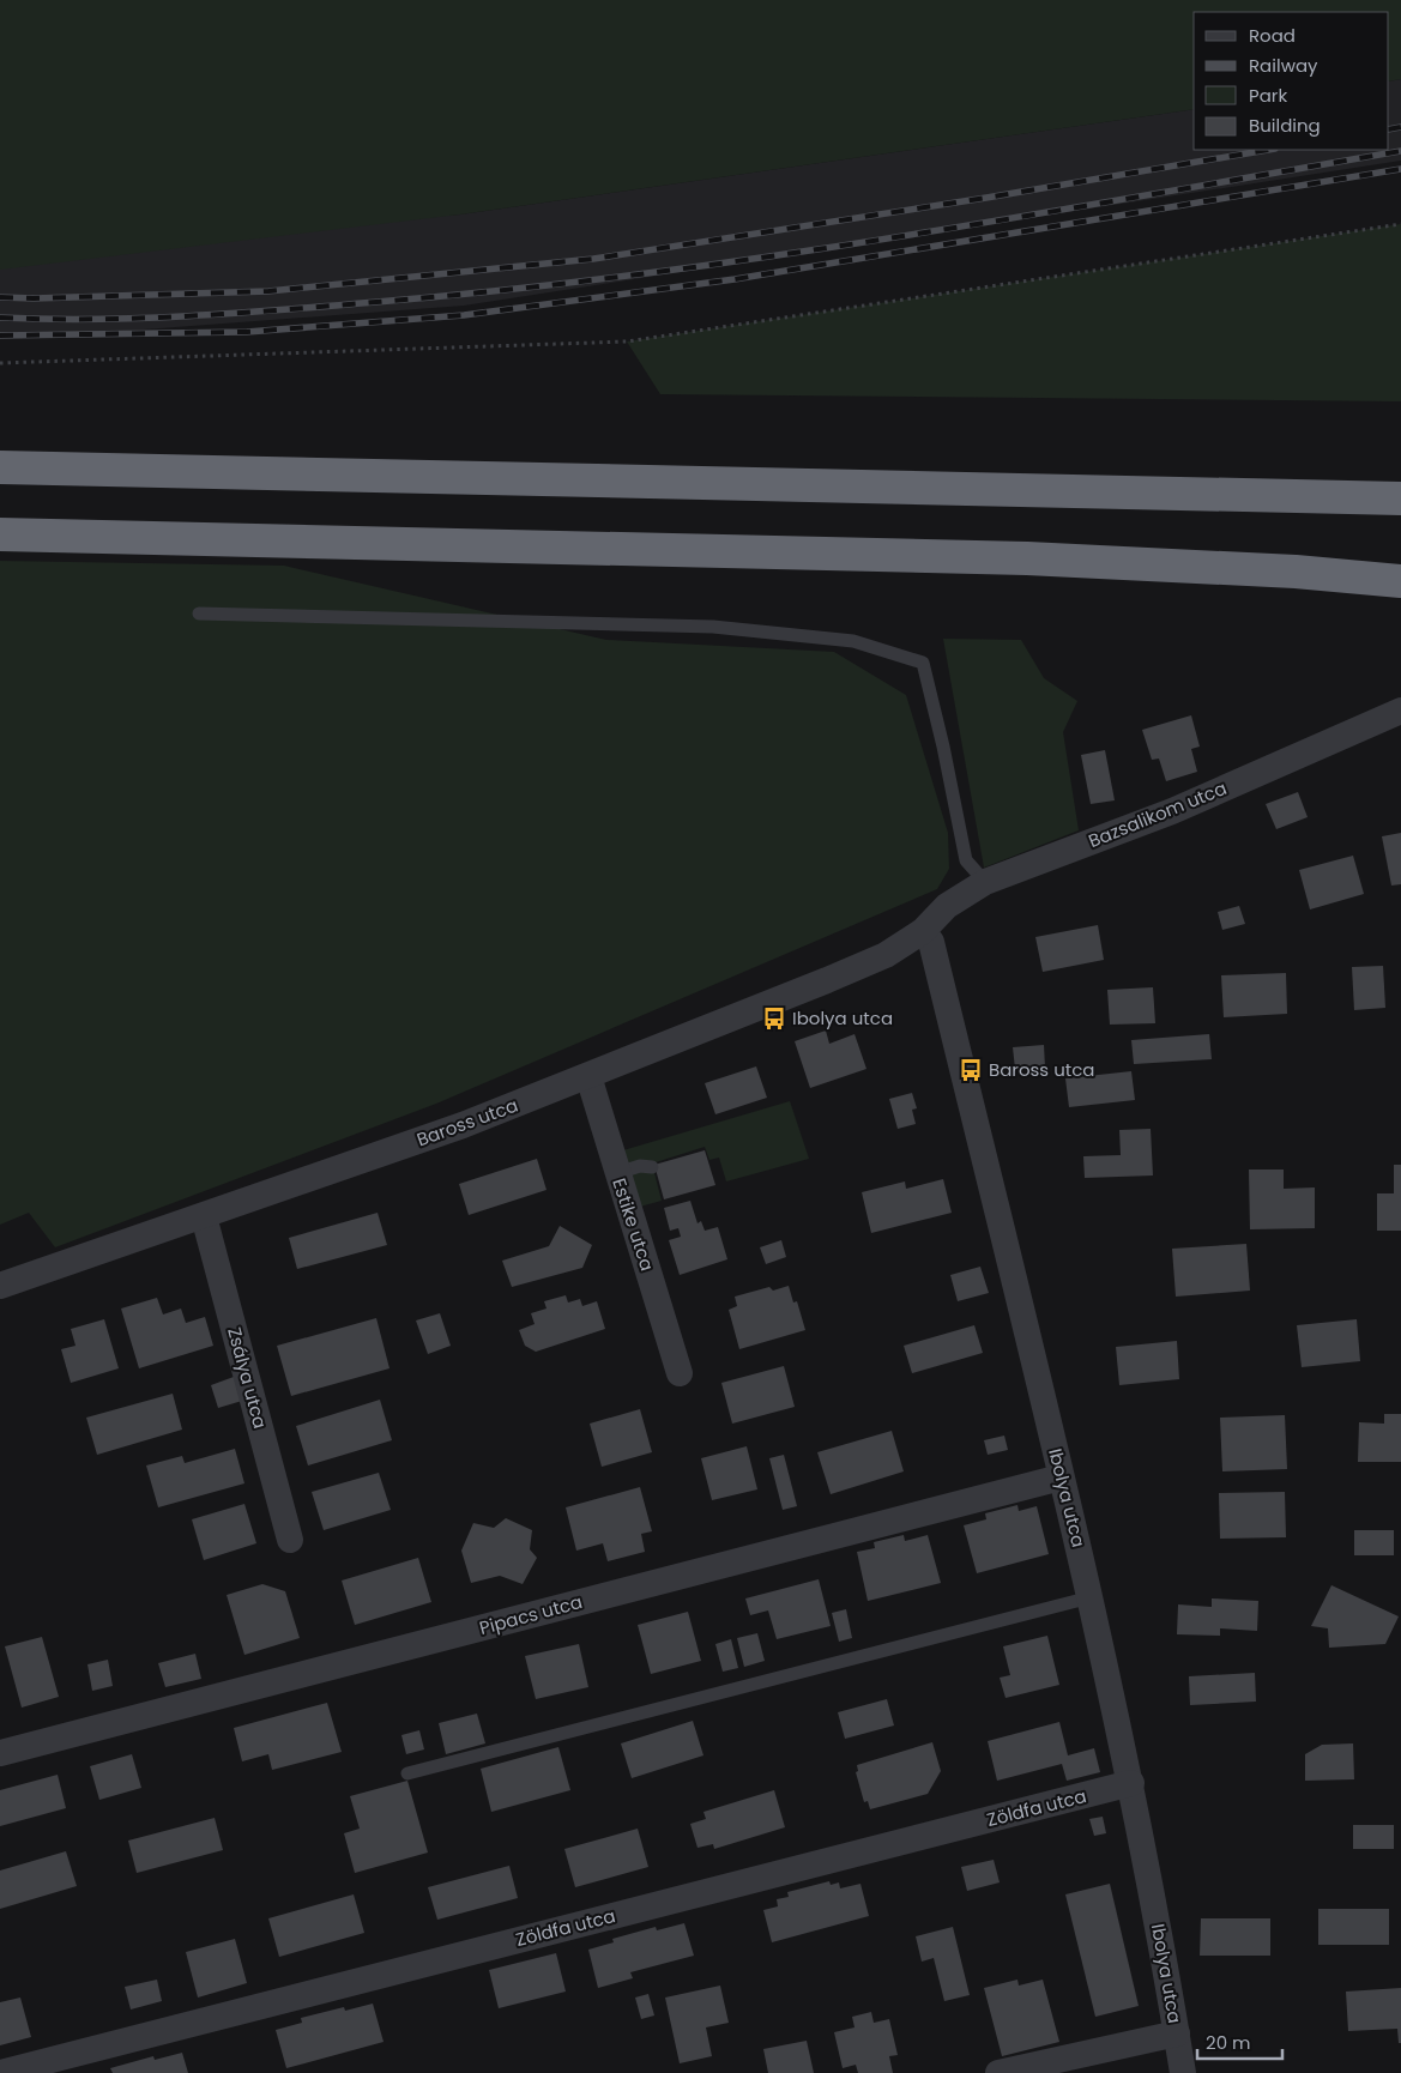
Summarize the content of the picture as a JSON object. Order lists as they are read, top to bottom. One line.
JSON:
{"streets":{"street":["Bazsalikom utca","Baross utca","Estike utca","Zsálya utca","Ibolya utca","Pipacs utca","Zöldfa utca"]},"crossings":[["Bazsalikom utca","Baross utca"],["Bazsalikom utca","Ibolya utca"],["Baross utca","Estike utca"],["Baross utca","Zsálya utca"],["Baross utca","Ibolya utca"],["Ibolya utca","Pipacs utca"],["Ibolya utca","Zöldfa utca"]],"places":{"bus stop":["Ibolya utca","Baross utca"]},"legend":["Road","Railway","Park","Building"],"scale_bar":"20 m"}
